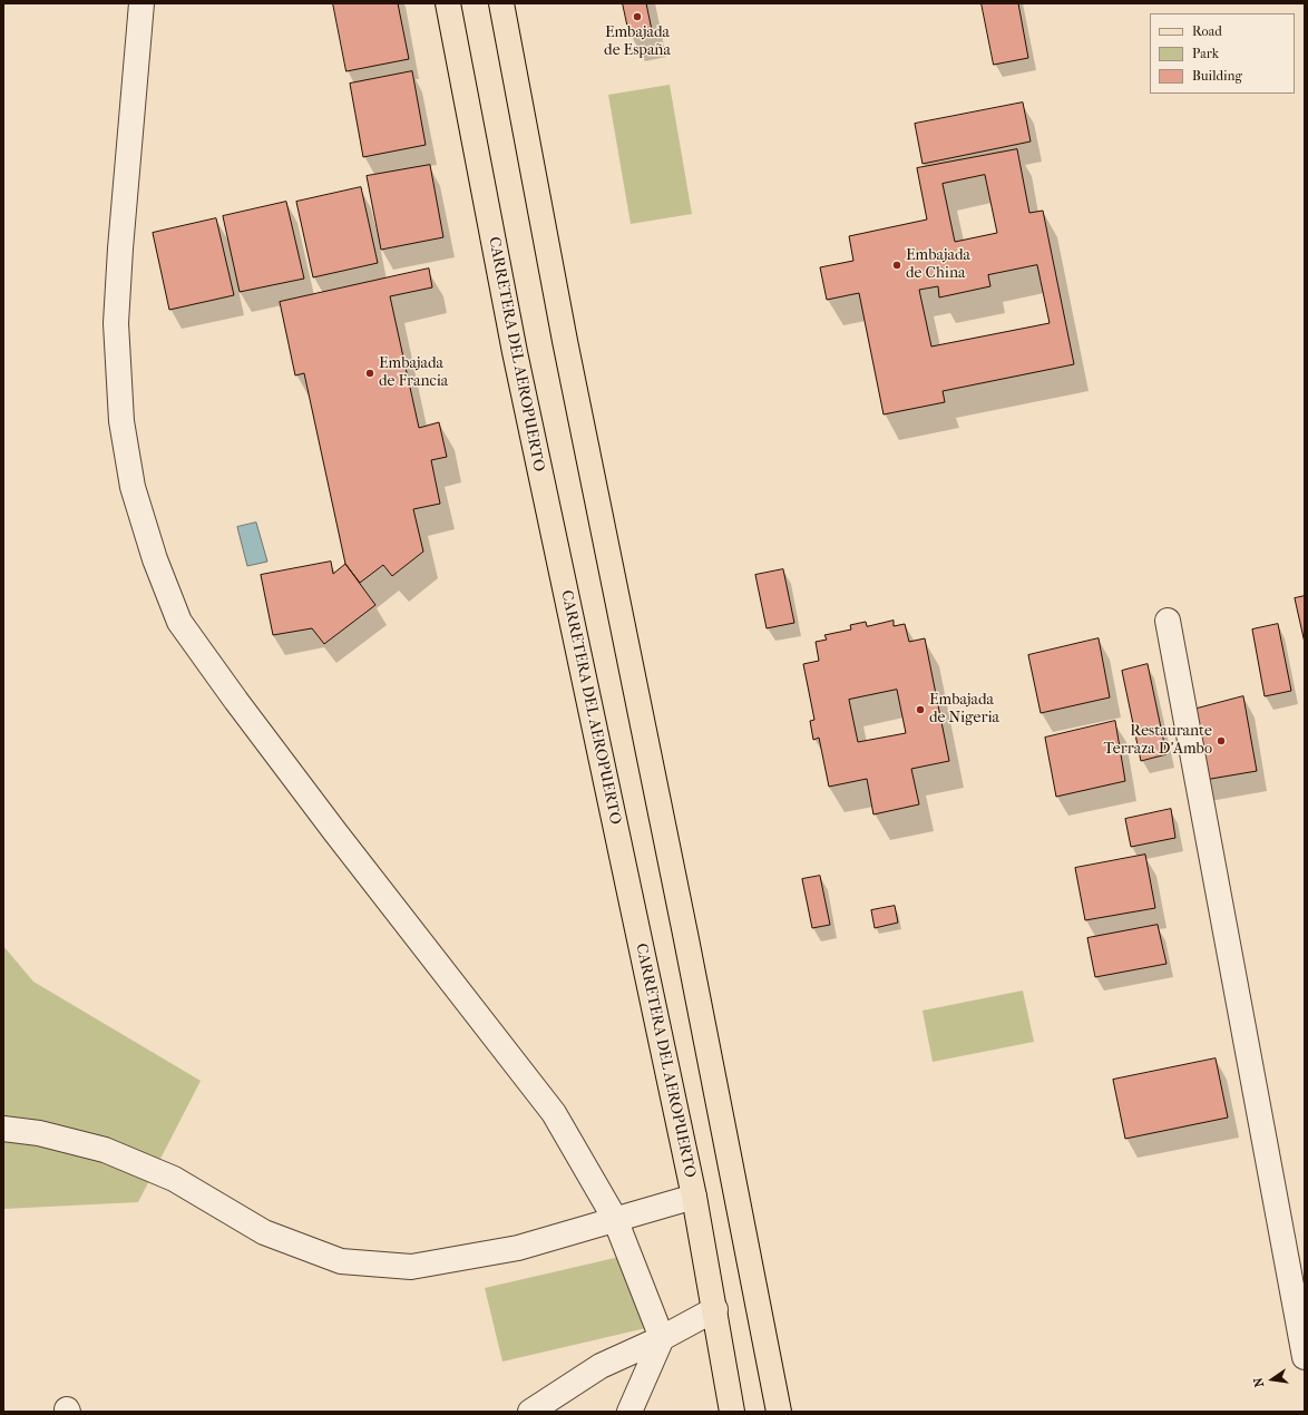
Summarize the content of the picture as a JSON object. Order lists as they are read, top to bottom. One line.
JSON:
{"streets":{"main road":["CARRETERA DEL AEROPUERTO"]},"places":["Embajada de España","Embajada de China","Embajada de Francia","Embajada de Nigeria","Restaurante Terraza D'Ambo"],"legend":["Road","Park","Building"],"north":"left"}
